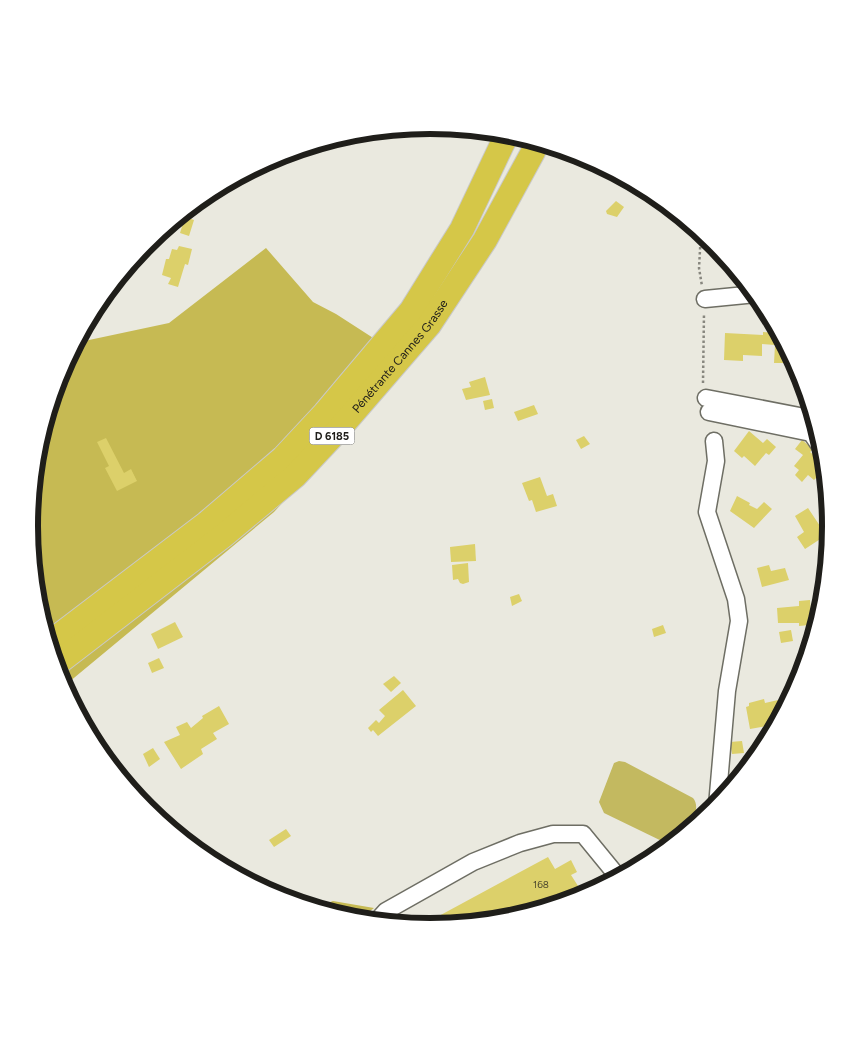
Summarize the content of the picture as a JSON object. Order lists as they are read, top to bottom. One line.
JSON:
{"streets":{"highway":["Pénétrante Cannes Grasse","D 6185"]},"house_numbers":["168"]}
